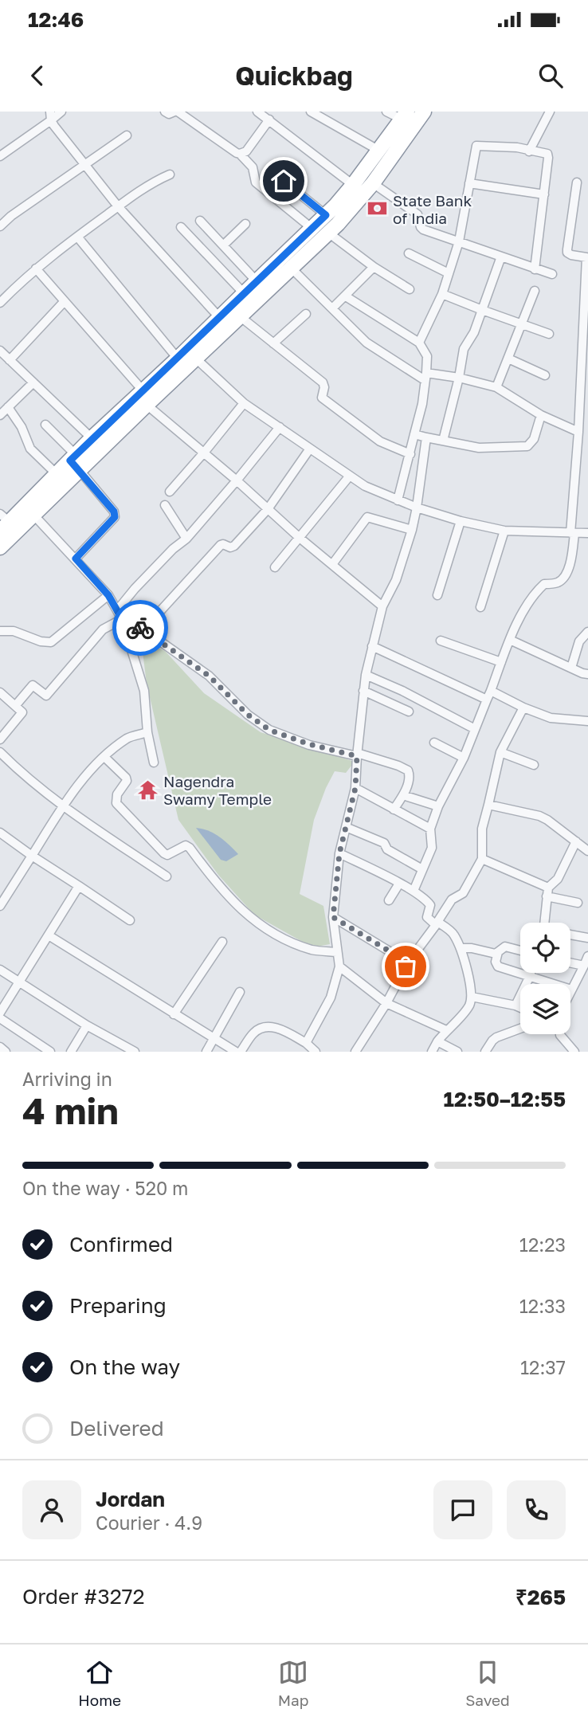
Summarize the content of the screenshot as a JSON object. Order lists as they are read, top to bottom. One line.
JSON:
{"places":{"bank":["State Bank of India"],"temple":["Nagendra Swamy Temple"]},"page":{"status":"12:46","header":"Quickbag","heading":["4 min","Arriving in","12:50–12:55"],"panel":["Jordan","Courier · 4.9","Order #3272","₹265"],"bar":"On the way · 520 m","list":[["Confirmed","12:23"],["Preparing","12:33"],["On the way","12:37"],"Delivered"],"tabs":["Home","Map","Saved"]}}
